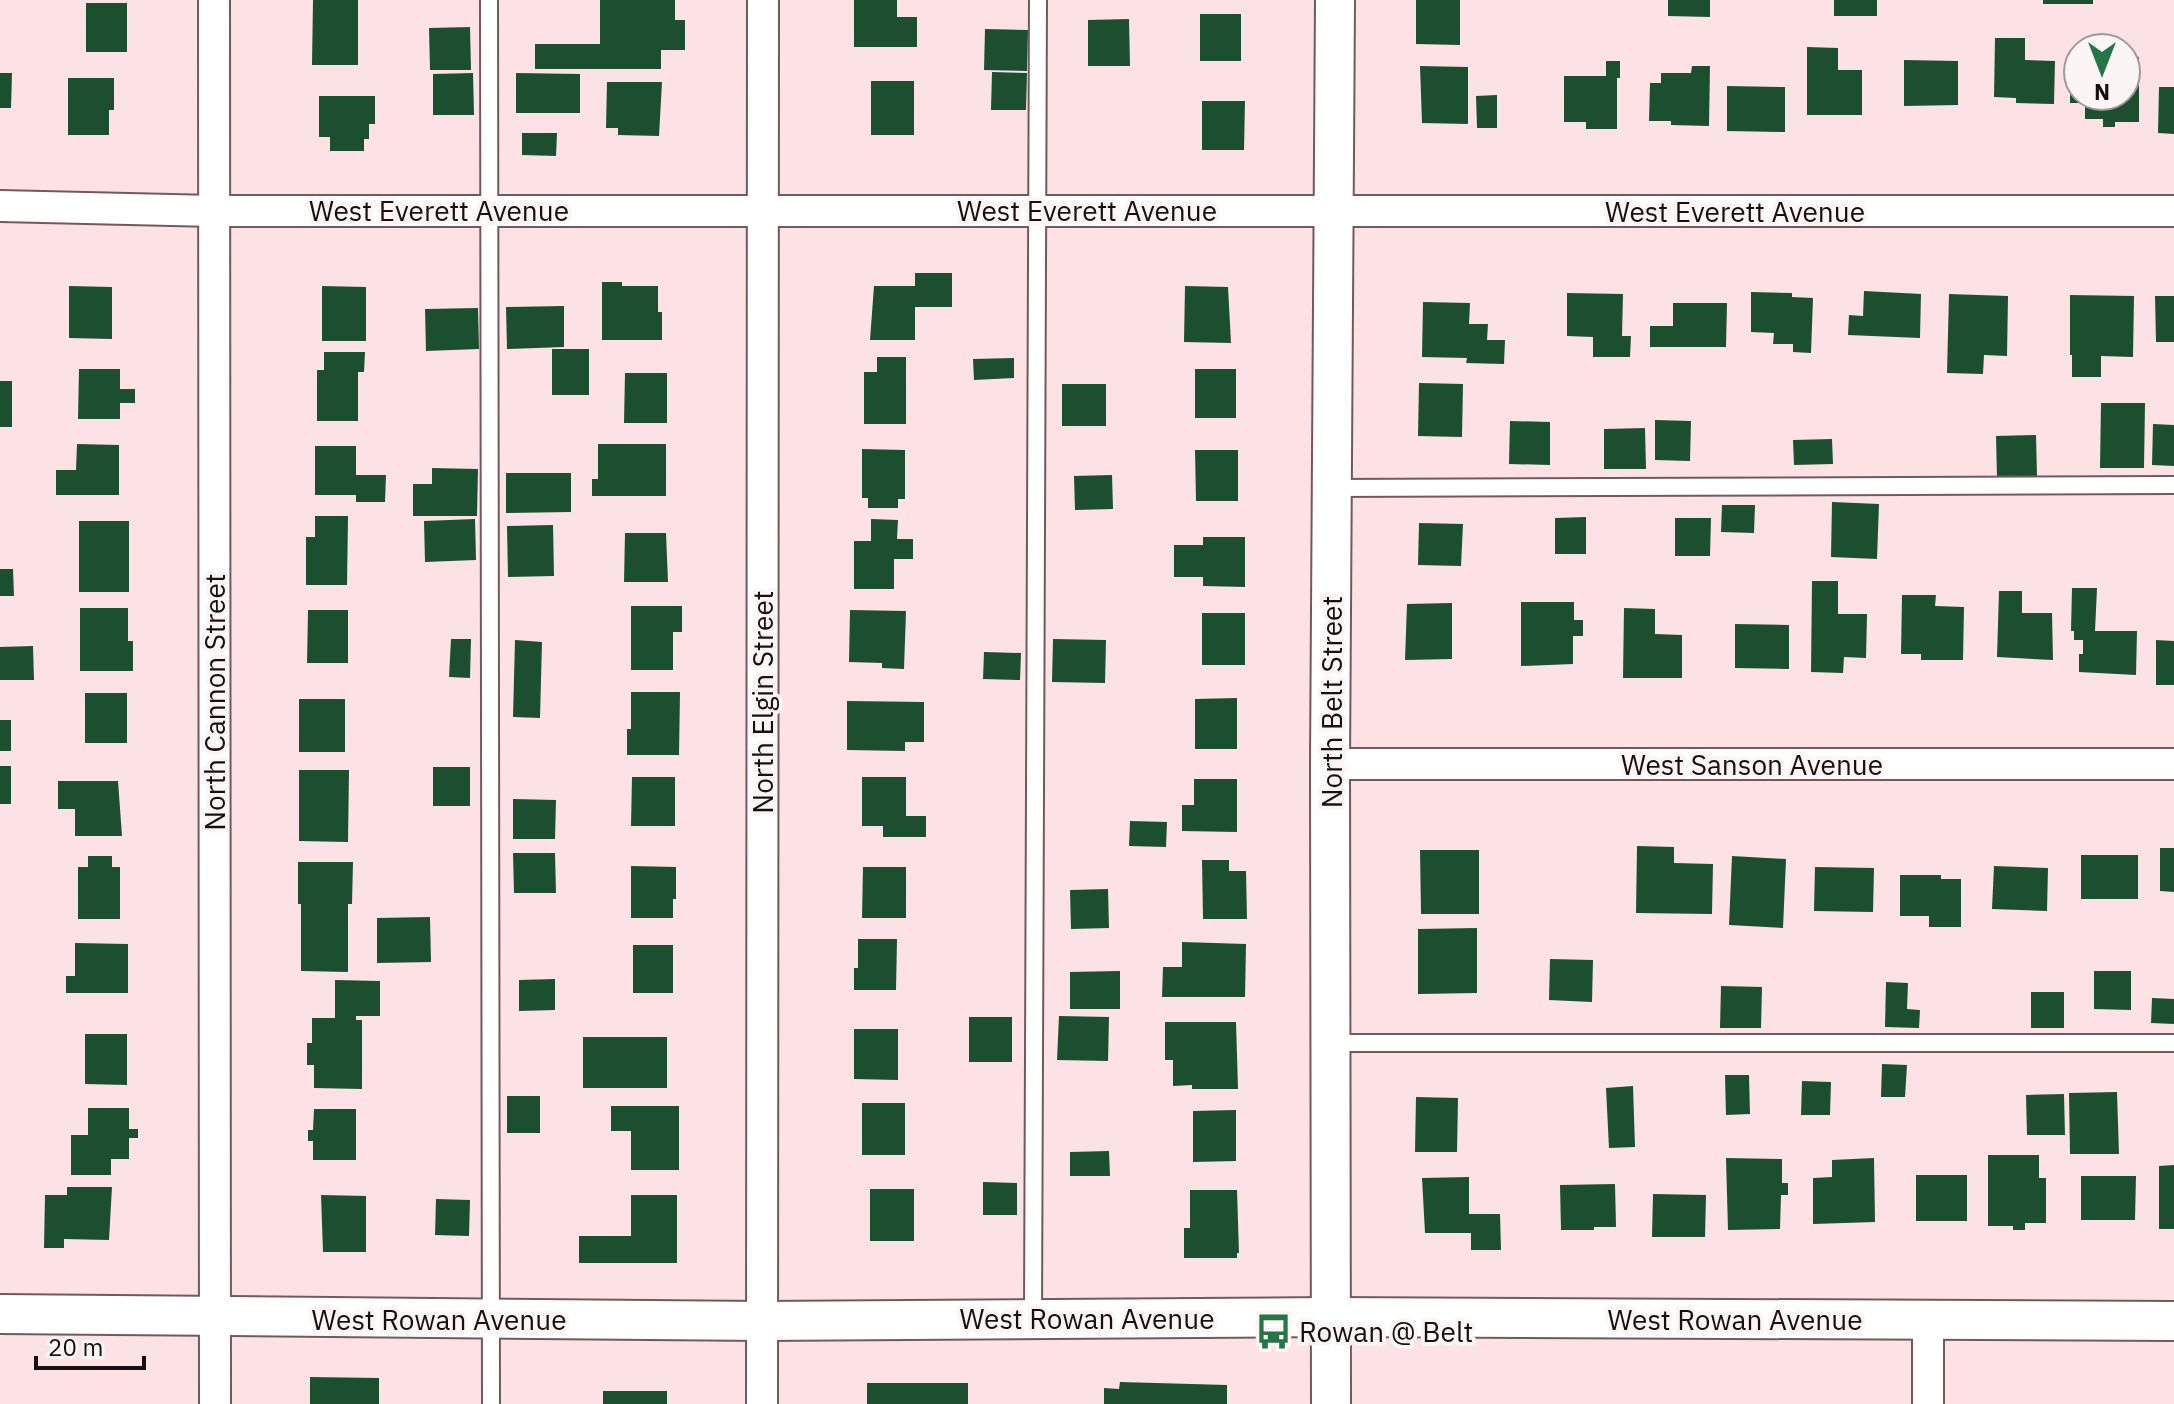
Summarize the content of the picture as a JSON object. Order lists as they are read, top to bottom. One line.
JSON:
{"streets":{"street":["West Everett Avenue","North Cannon Street","North Elgin Street","North Belt Street","West Sanson Avenue","West Rowan Avenue"]},"crossings":[["West Everett Avenue","North Cannon Street"],["West Everett Avenue","North Elgin Street"],["West Everett Avenue","North Belt Street"],["North Cannon Street","West Rowan Avenue"],["North Elgin Street","West Rowan Avenue"],["North Belt Street","West Sanson Avenue"],["North Belt Street","West Rowan Avenue"]],"places":{"bus stop":["Rowan @ Belt"]},"scale_bar":"20 m","north":"bottom"}
